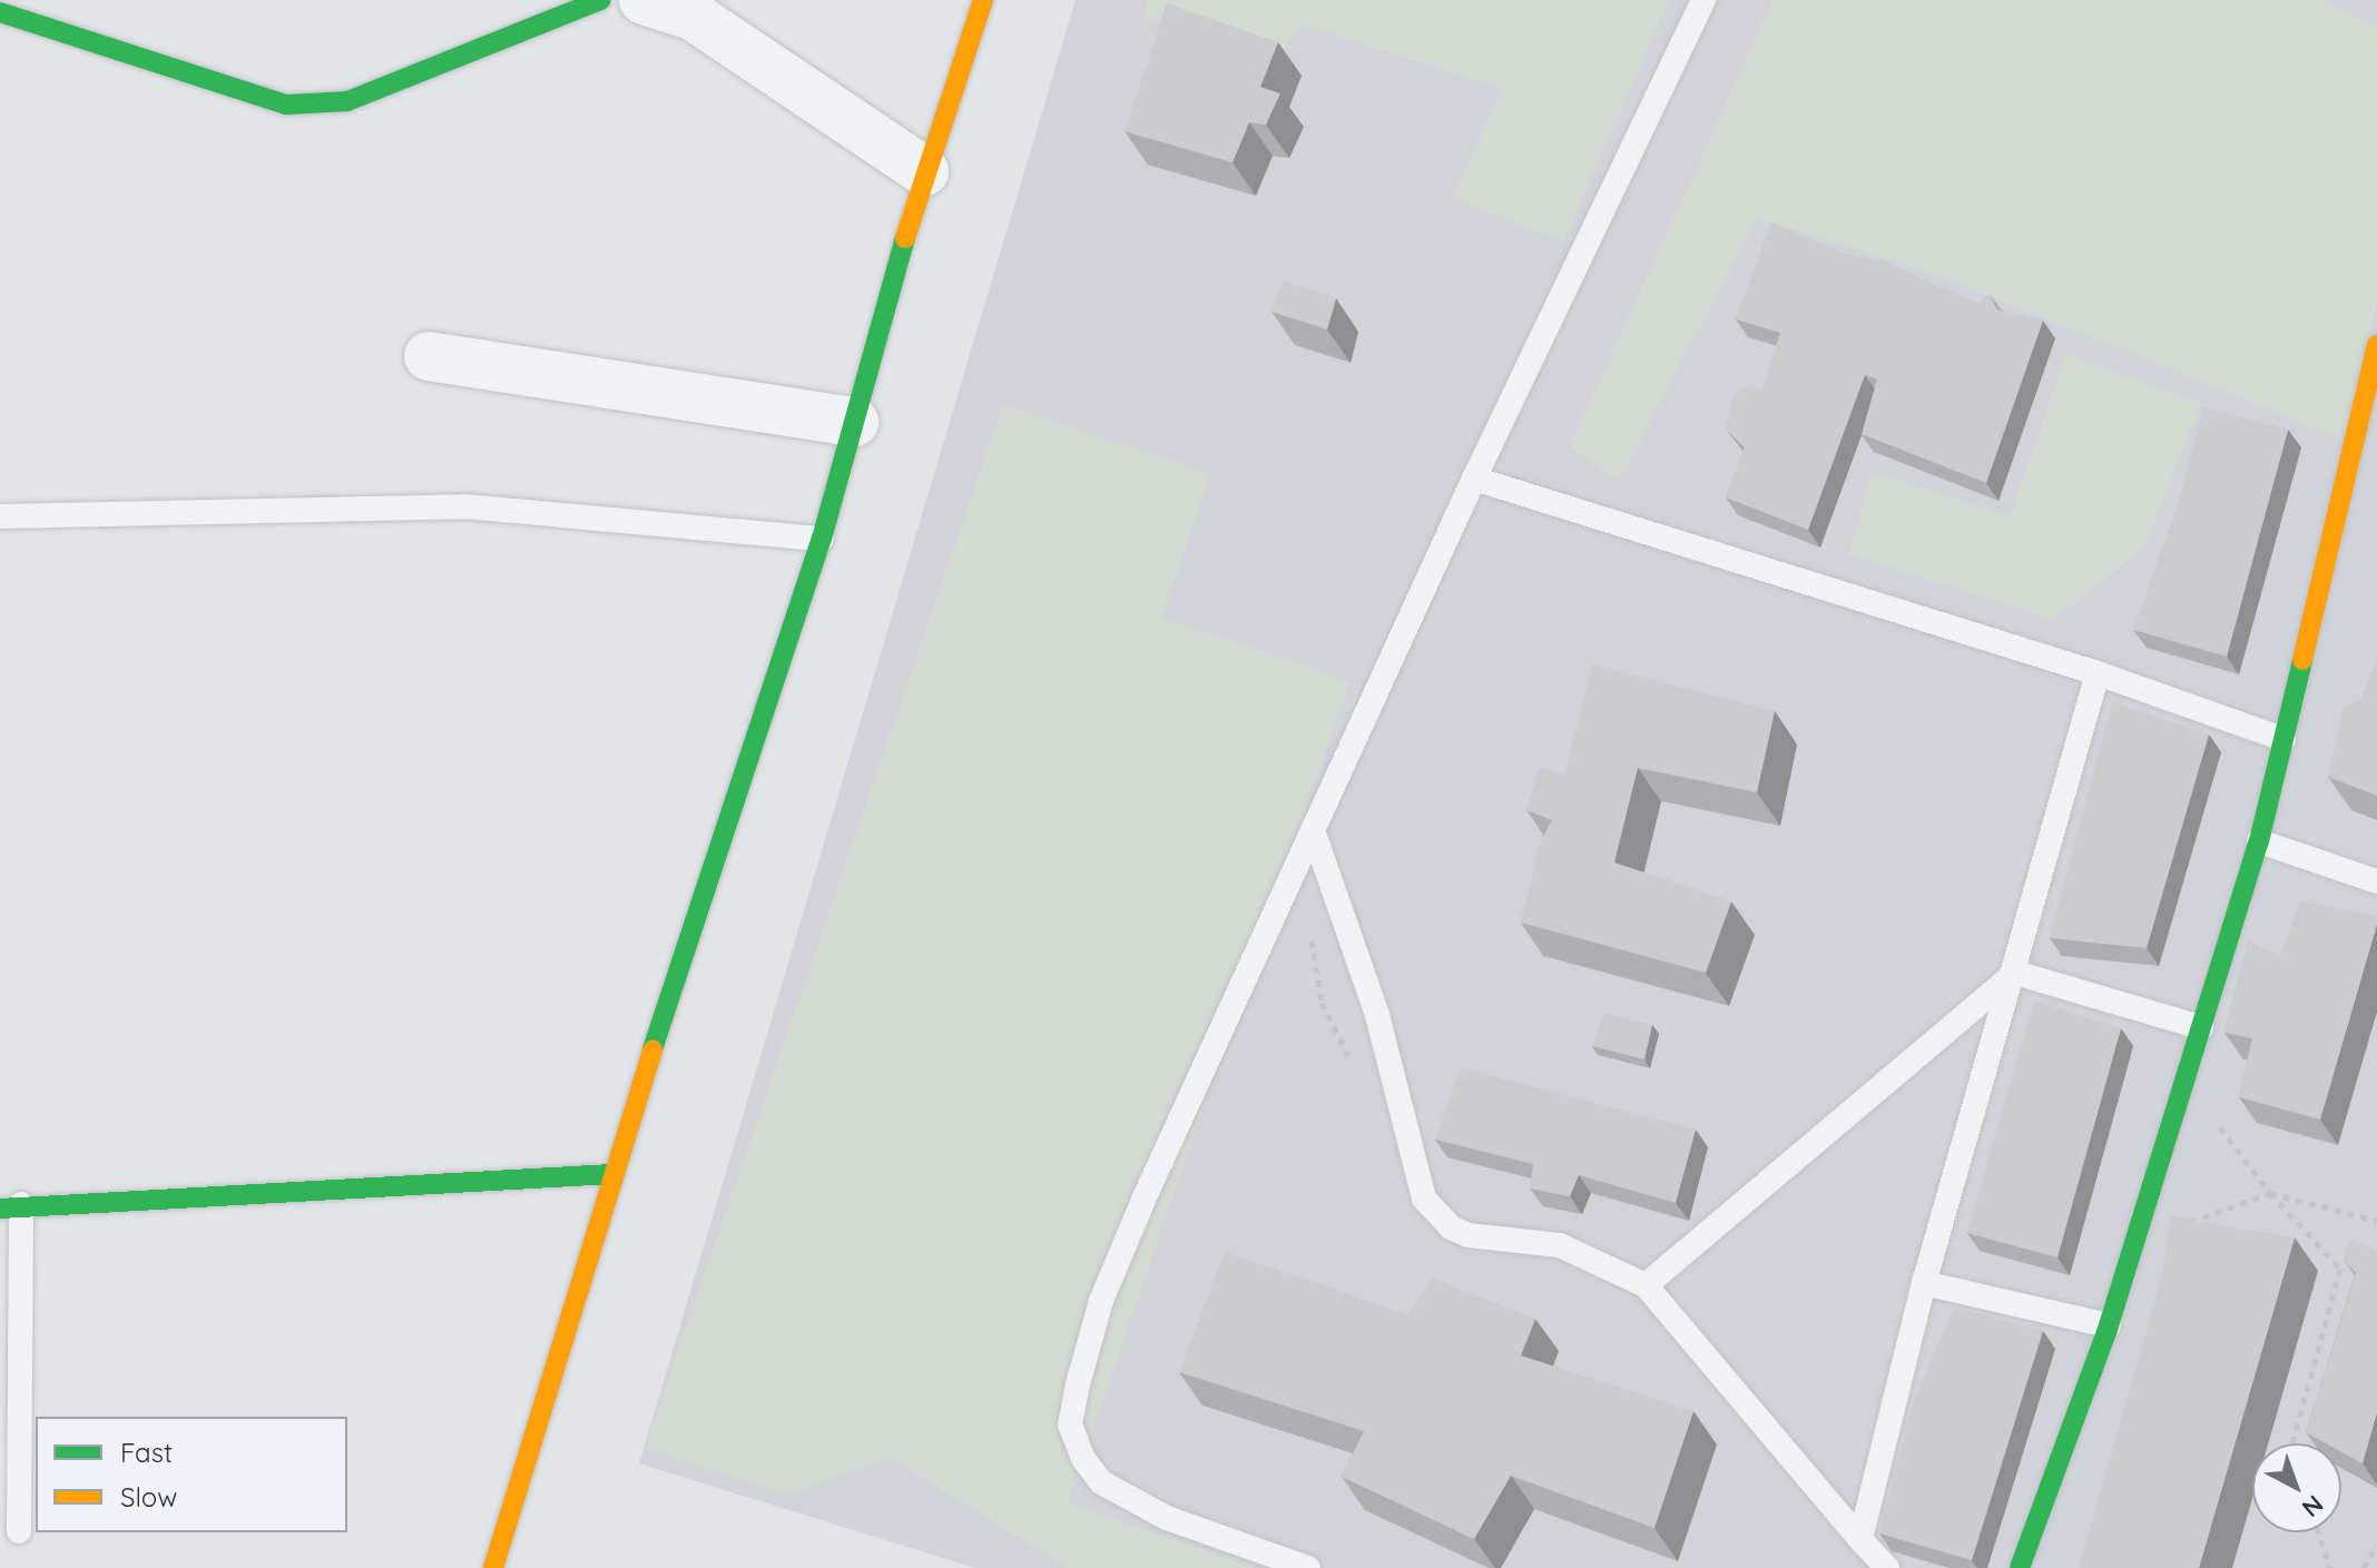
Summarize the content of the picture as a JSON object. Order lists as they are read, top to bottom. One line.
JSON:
{"legend":["Fast","Slow"],"north":"bottom right"}
